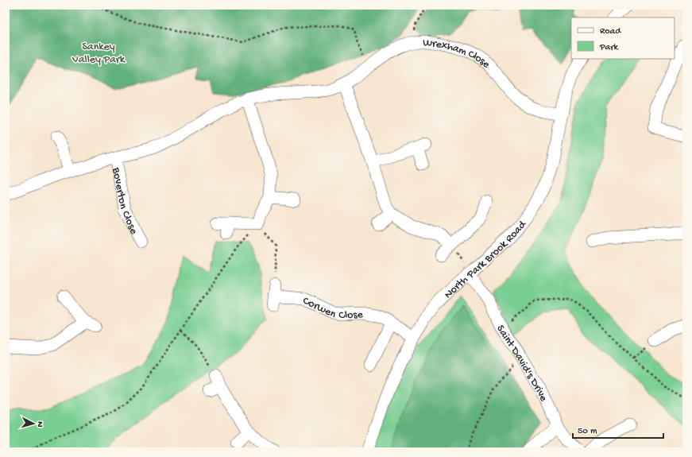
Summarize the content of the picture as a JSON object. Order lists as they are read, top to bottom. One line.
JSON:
{"streets":{"street":["Wrexham Close","Boverton Close","North Park Brook Road","Corwen Close","Saint David's Drive"]},"crossings":[["Wrexham Close","Boverton Close"],["Wrexham Close","North Park Brook Road"],["North Park Brook Road","Corwen Close"],["North Park Brook Road","Saint David's Drive"]],"parks":["Sankey Valley Park"],"legend":["Road","Park"],"scale_bar":"50 m","north":"right"}
